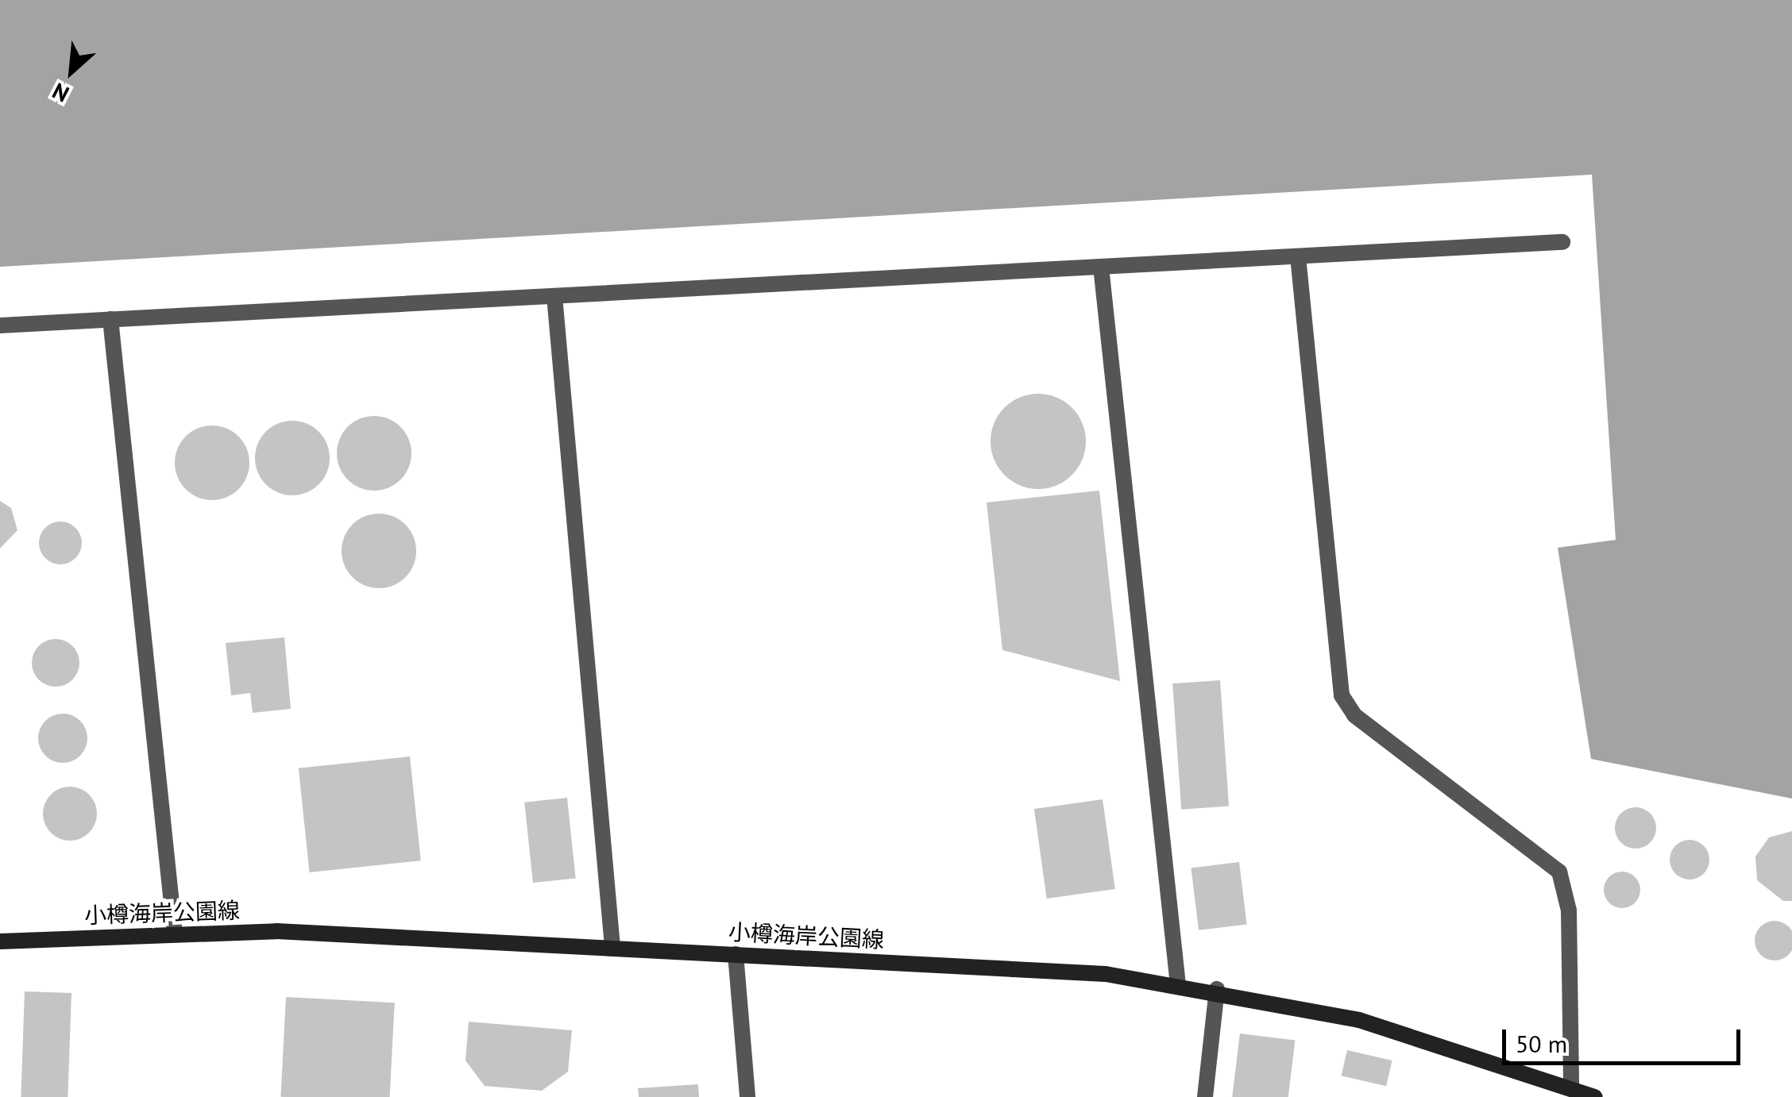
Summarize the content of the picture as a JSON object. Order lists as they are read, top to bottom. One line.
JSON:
{"streets":{"main road":["小樽海岸公園線"]},"scale_bar":"50 m","north":"bottom left"}
